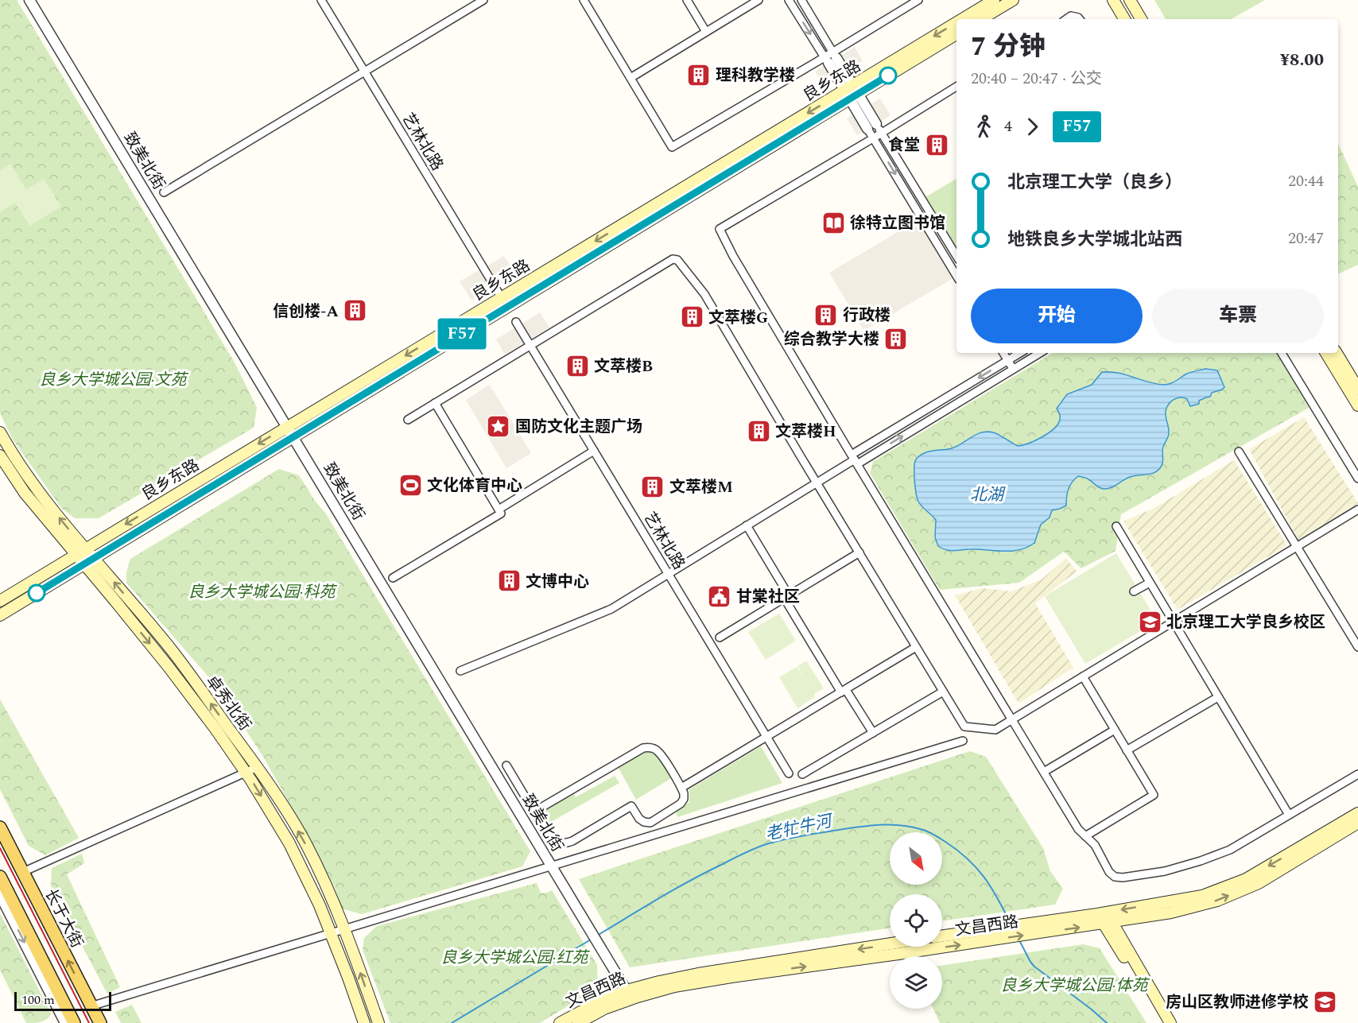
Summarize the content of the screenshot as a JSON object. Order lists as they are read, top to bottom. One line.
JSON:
{"streets":{"main road":["良乡东路","卓秀北街","长于大街","文昌西路"],"street":["艺林北路","致美北街"]},"crossings":[["良乡东路","艺林北路"],["良乡东路","致美北街"],["良乡东路","卓秀北街"],["致美北街","文昌西路"]],"water":["北湖","老牤牛河"],"parks":["良乡大学城公园·文苑","良乡大学城公园·科苑","良乡大学城公园·红苑","良乡大学城公园·体苑"],"places":{"building":["理科教学楼","食堂","信创楼-A","行政楼","文萃楼G","综合教学大楼","文萃楼B","文萃楼H","文萃楼M","文博中心"],"library":["徐特立图书馆"],"place":["国防文化主题广场"],"sports":["文化体育中心"],"public building":["甘棠社区"],"school or university":["北京理工大学良乡校区","房山区教师进修学校"]},"lines":["bus line F57"],"scale_bar":"100 m","north":"bottom right","page":{"on_map":"F57","heading":["7 分钟","20:40 – 20:47 · 公交","¥8.00"],"legs":["4","F57"],"list":[{"name":"北京理工大学（良乡）","value":"20:44"},{"name":"地铁良乡大学城北站西","value":"20:47"}],"buttons":["开始","车票"],"scale":"100 m"}}
